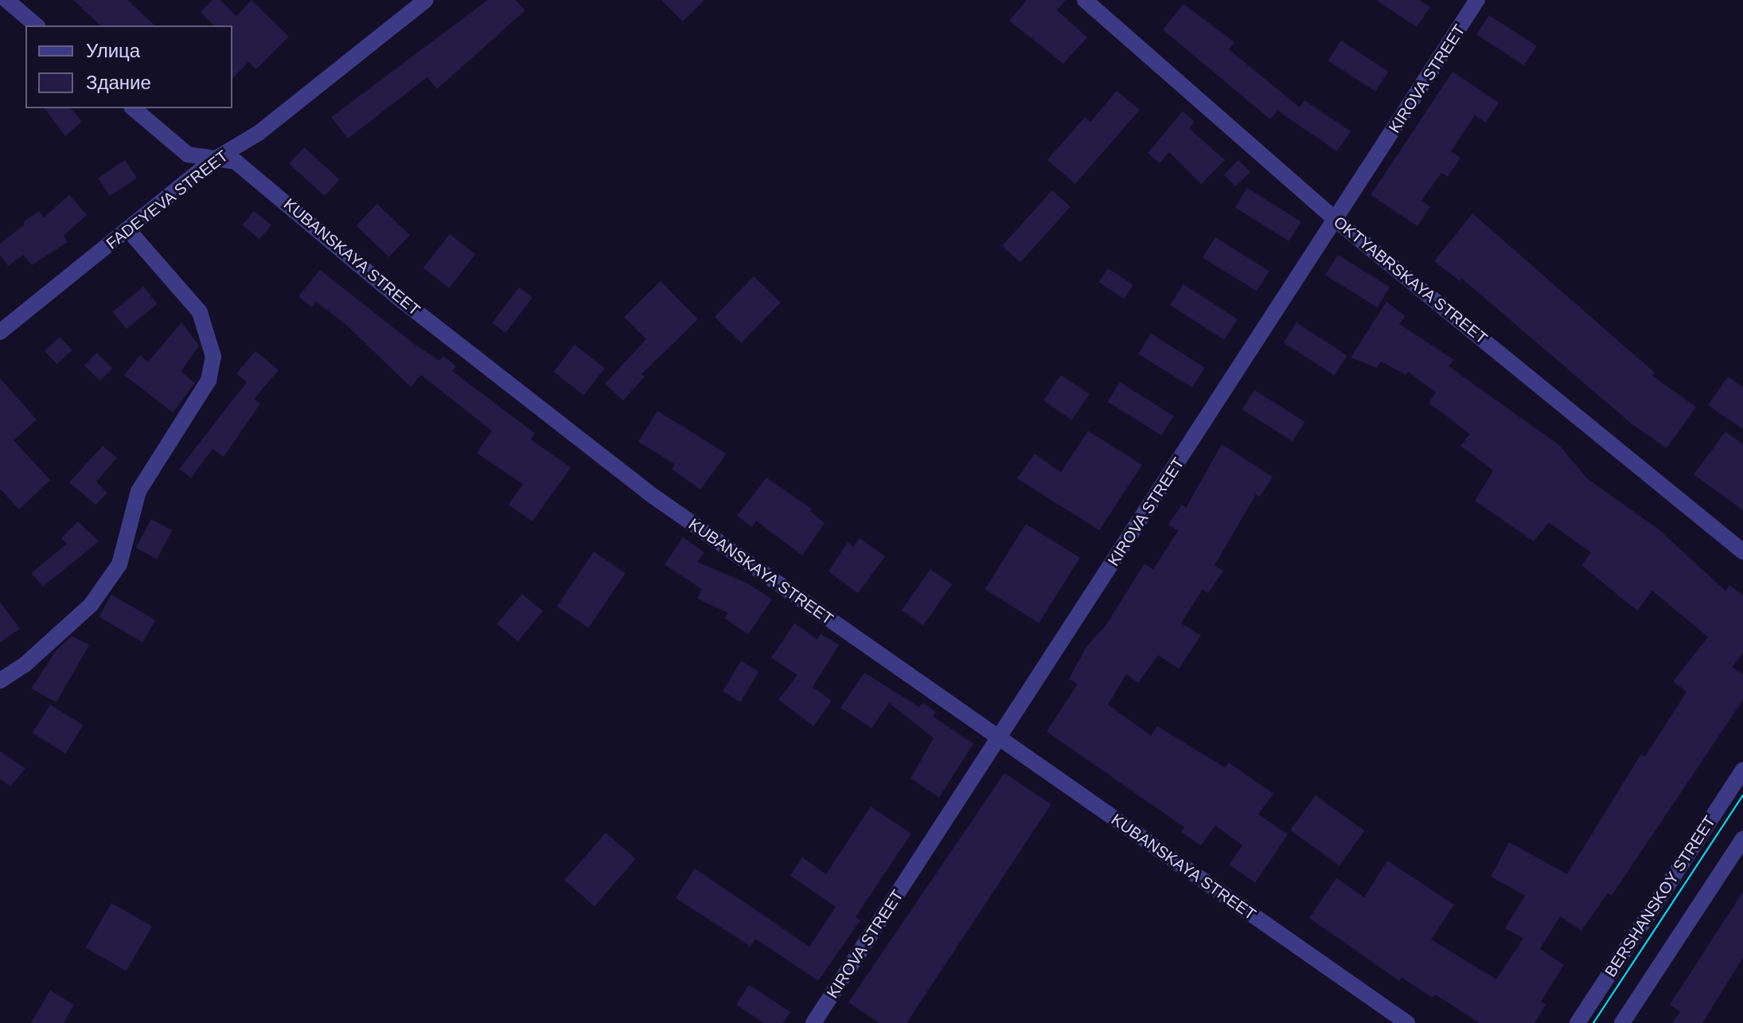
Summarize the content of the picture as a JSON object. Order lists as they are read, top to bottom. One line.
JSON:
{"streets":{"street":["KIROVA STREET","FADEYEVA STREET","KUBANSKAYA STREET","OKTYABRSKAYA STREET","BERSHANSKOY STREET"]},"crossings":[["KIROVA STREET","KUBANSKAYA STREET"],["KIROVA STREET","OKTYABRSKAYA STREET"],["FADEYEVA STREET","KUBANSKAYA STREET"]],"legend":["Улица","Здание"]}
